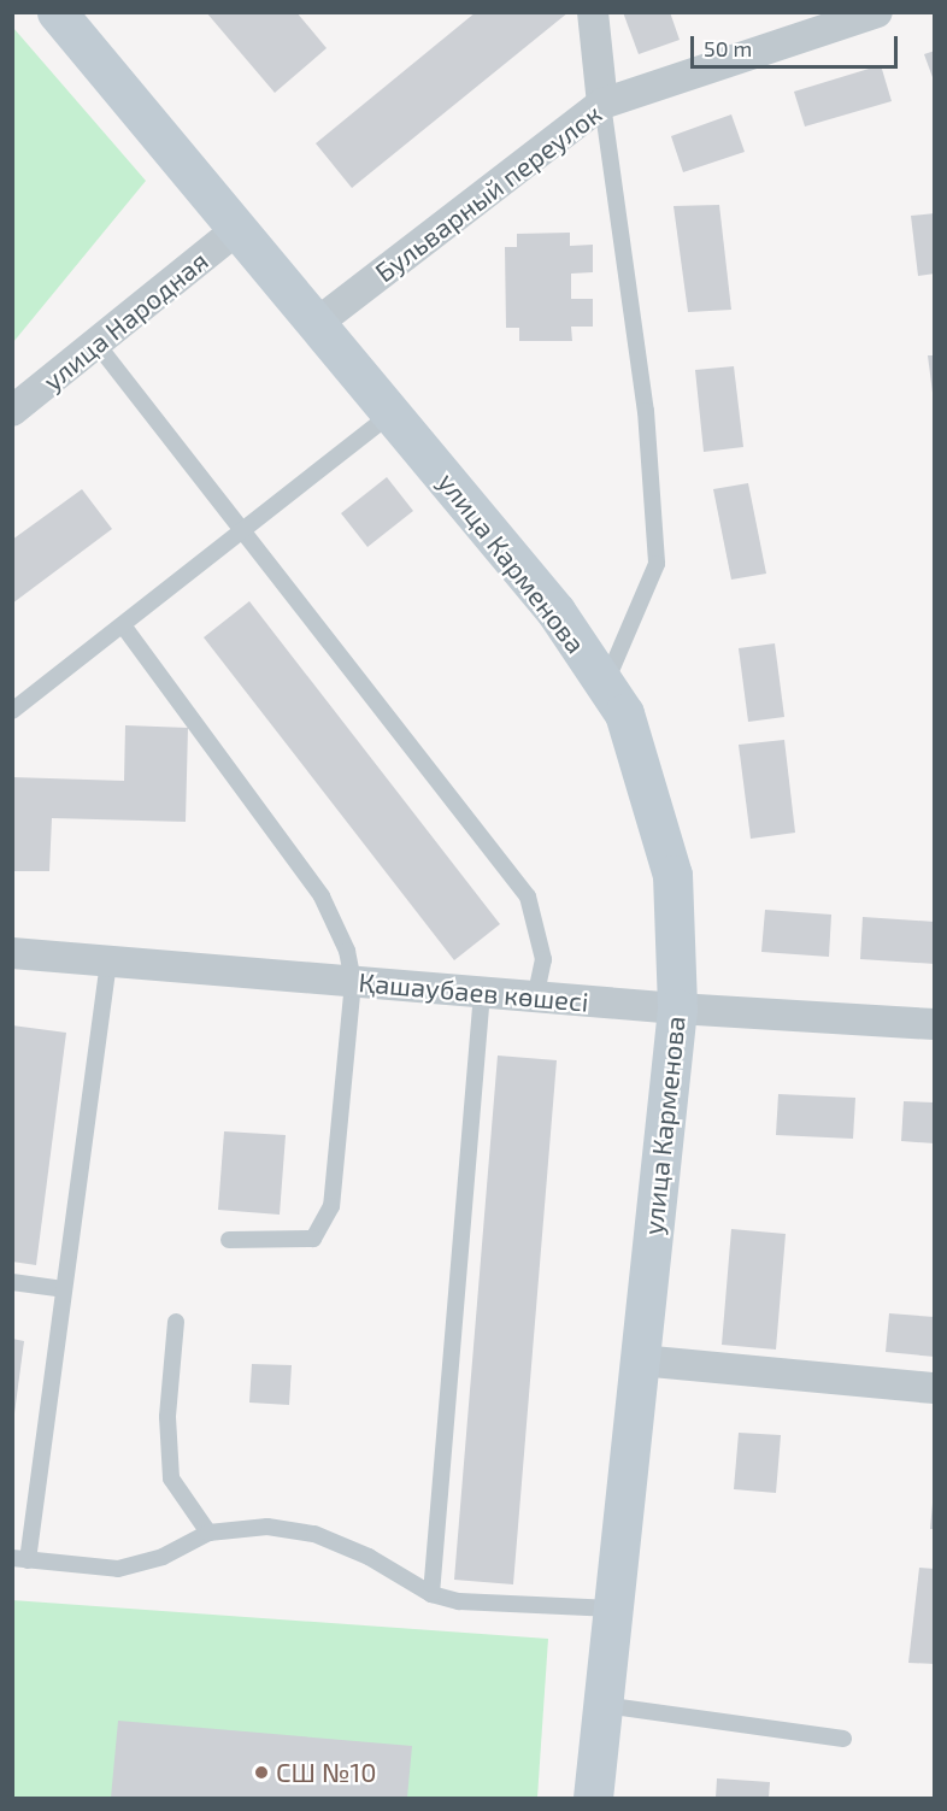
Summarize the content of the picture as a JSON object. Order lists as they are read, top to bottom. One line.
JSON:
{"streets":{"street":["Бульварный переулок","улица Народная","улица Карменова","Қашаубаев көшесі"]},"crossings":[["Бульварный переулок","улица Карменова"],["улица Народная","улица Карменова"],["улица Карменова","Қашаубаев көшесі"]],"places":["СШ №10"],"scale_bar":"50 m"}
